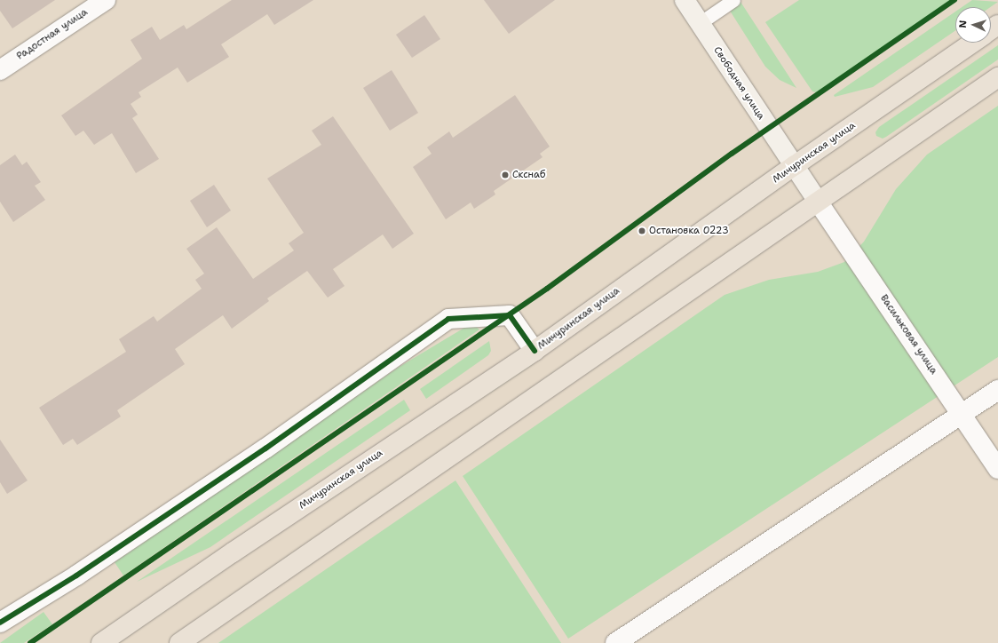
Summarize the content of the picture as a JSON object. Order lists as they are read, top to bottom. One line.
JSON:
{"streets":{"main road":["Свободная улица","Мичуринская улица"],"street":["Радостная улица","Васильковая улица"]},"crossings":[["Свободная улица","Мичуринская улица"],["Свободная улица","Васильковая улица"]],"places":["Скснаб","Остановка 0223"],"north":"left"}
